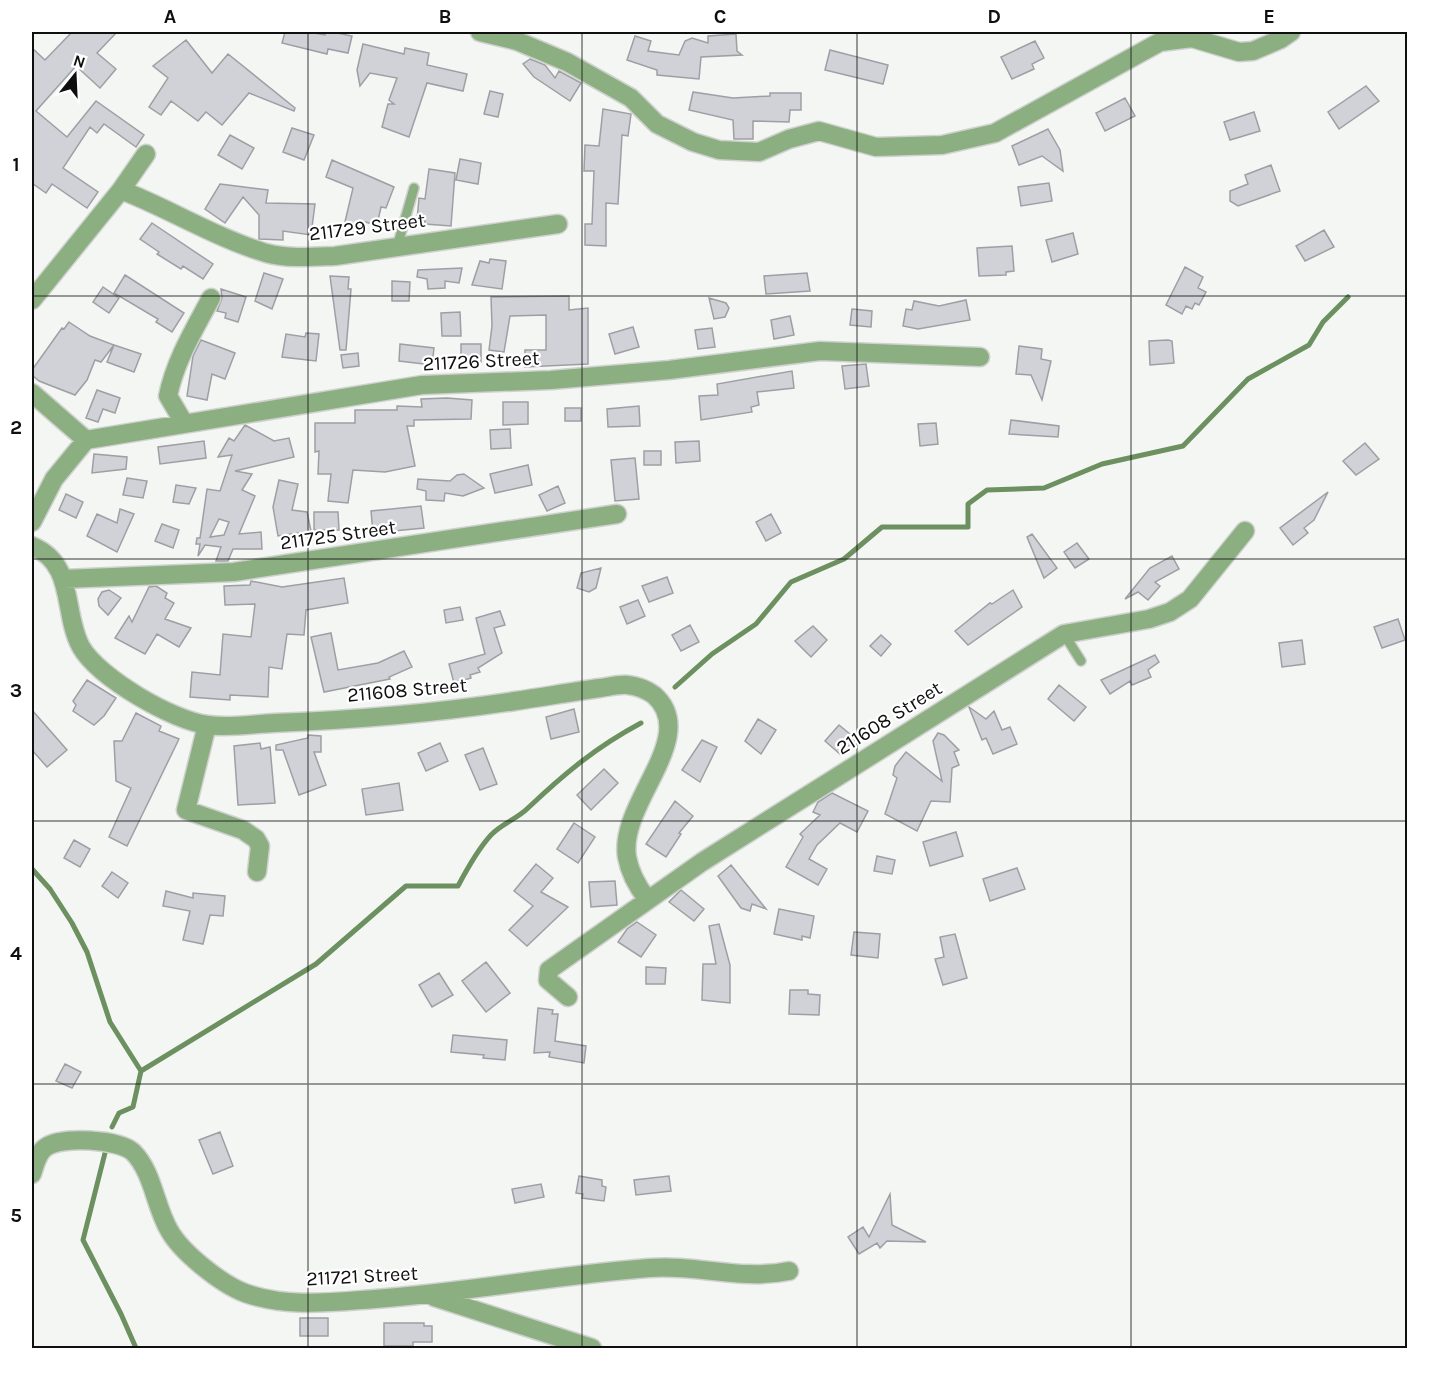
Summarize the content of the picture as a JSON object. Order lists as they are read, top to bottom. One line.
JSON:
{"streets":{"street":["211729 Street","211726 Street","211725 Street","211608 Street","211721 Street"]},"crossings":[["211725 Street","211608 Street"]],"north":"top","grid":{"columns":["A","B","C","D","E"],"rows":["1","2","3","4","5"]}}
